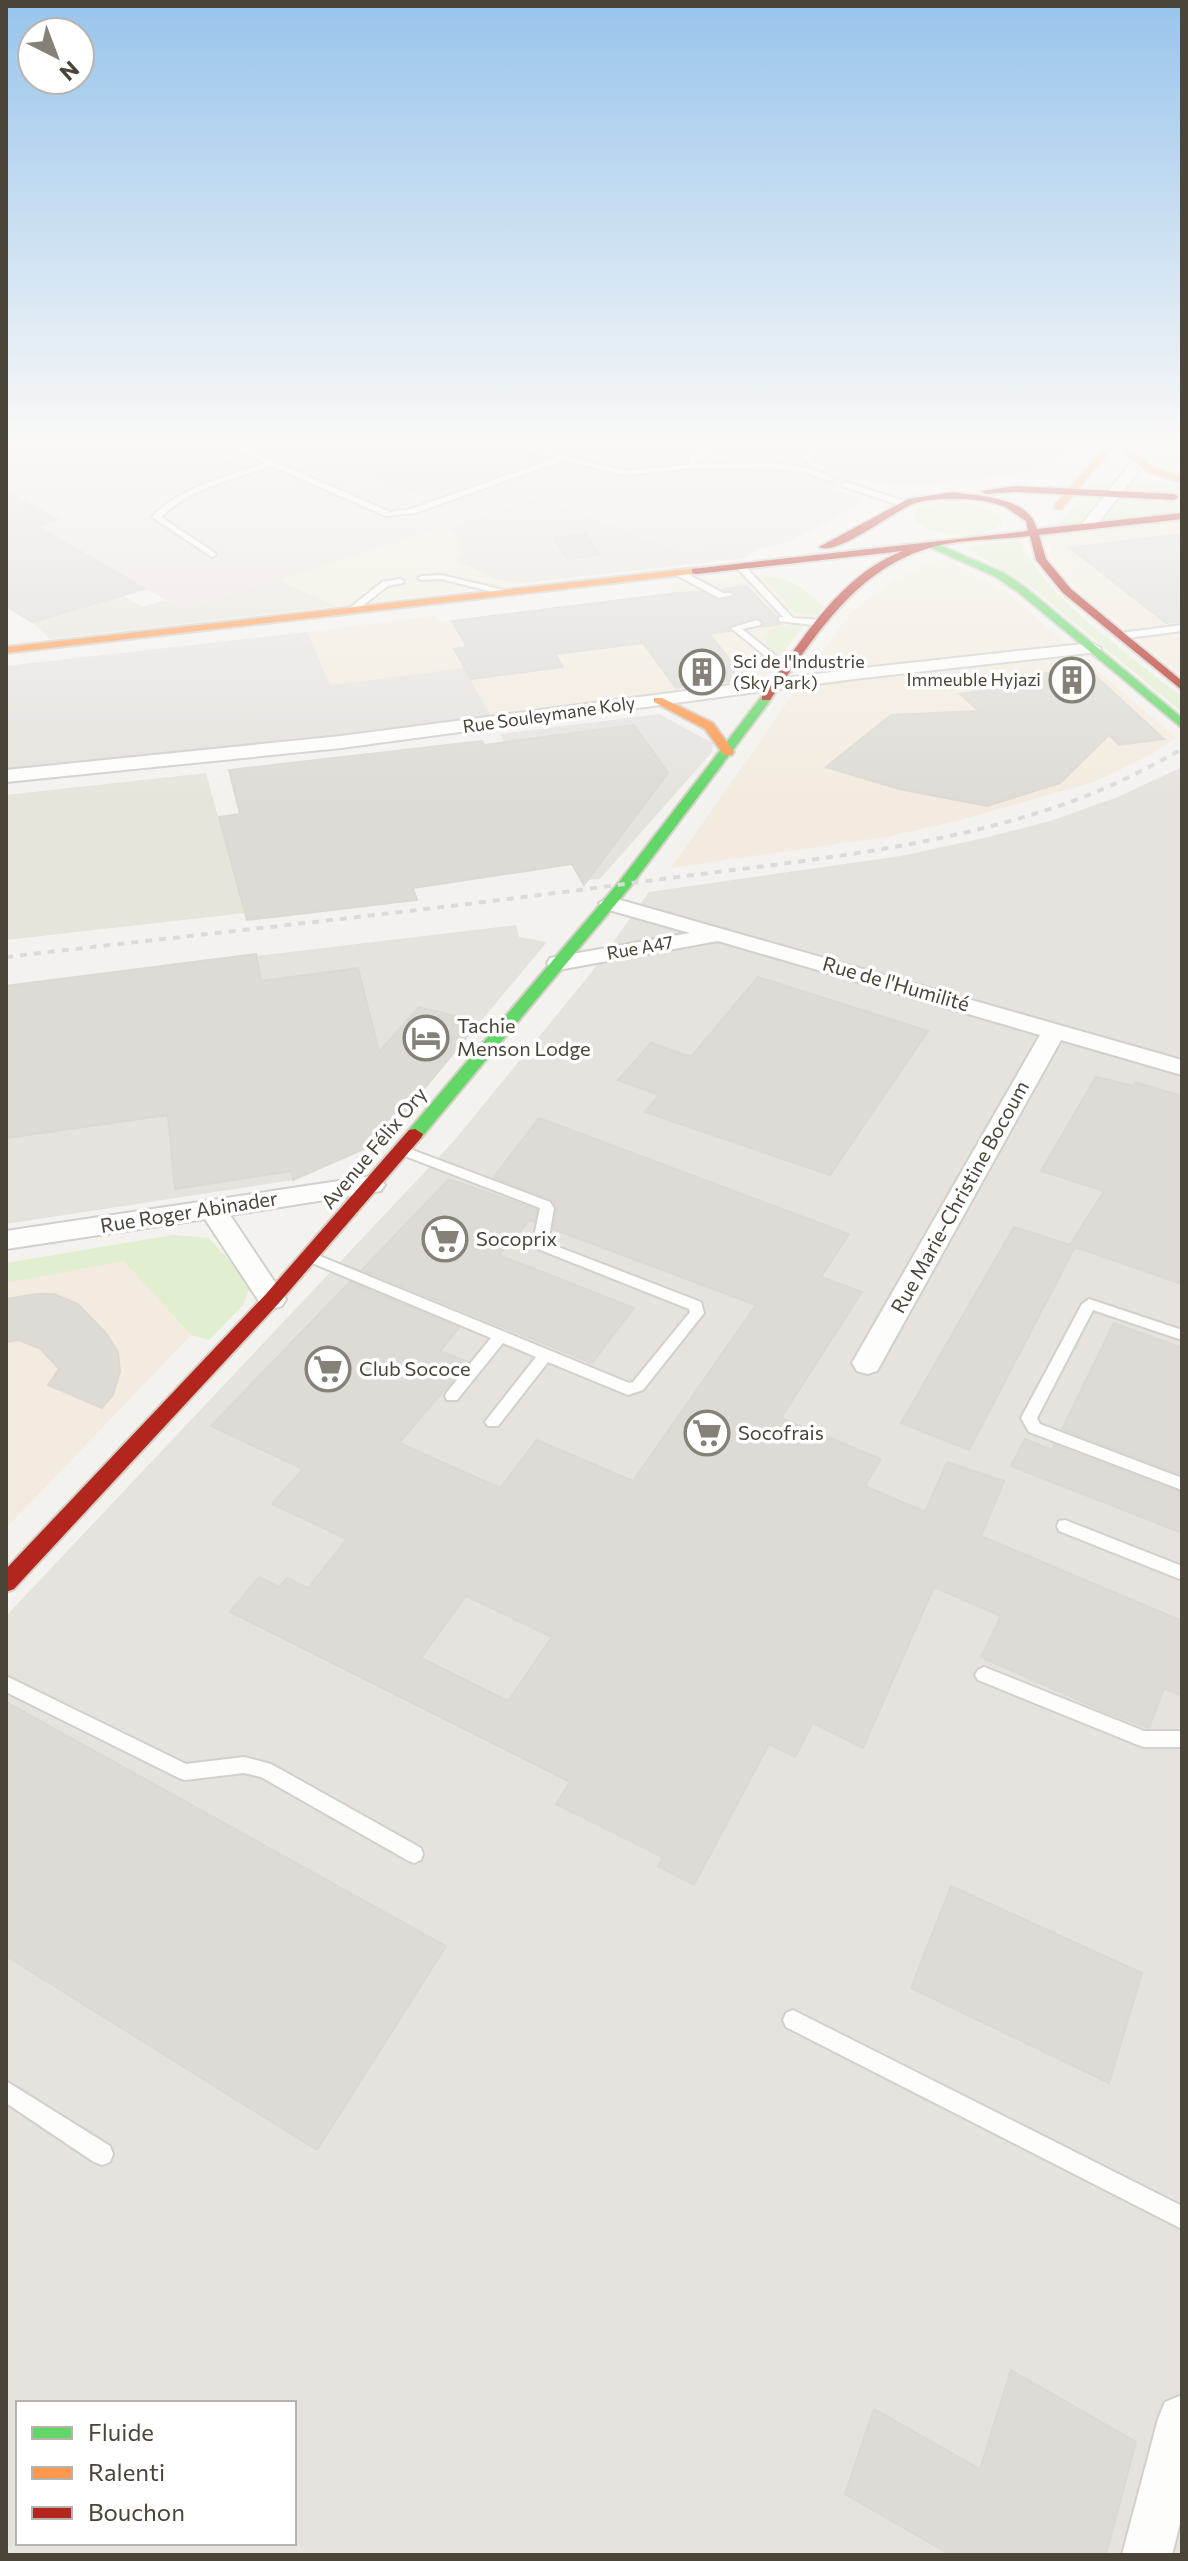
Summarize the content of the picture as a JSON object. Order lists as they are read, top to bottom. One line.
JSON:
{"streets":{"main road":["Avenue Félix Ory"],"street":["Rue Souleymane Koly","Rue A47","Rue de l'Humilité","Rue Marie-Christine Bocoum","Rue Roger Abinader"]},"crossings":[["Rue Souleymane Koly","Avenue Félix Ory"],["Rue A47","Rue de l'Humilité"],["Rue A47","Avenue Félix Ory"],["Rue de l'Humilité","Avenue Félix Ory"],["Rue de l'Humilité","Rue Marie-Christine Bocoum"],["Avenue Félix Ory","Rue Roger Abinader"]],"places":{"building":["Sci de l'Industrie (Sky Park)","Immeuble Hyjazi"],"hotel":["Tachie Menson Lodge"],"supermarket":["Socoprix","Club Sococe","Socofrais"]},"legend":["Fluide","Ralenti","Bouchon"],"north":"bottom right"}
